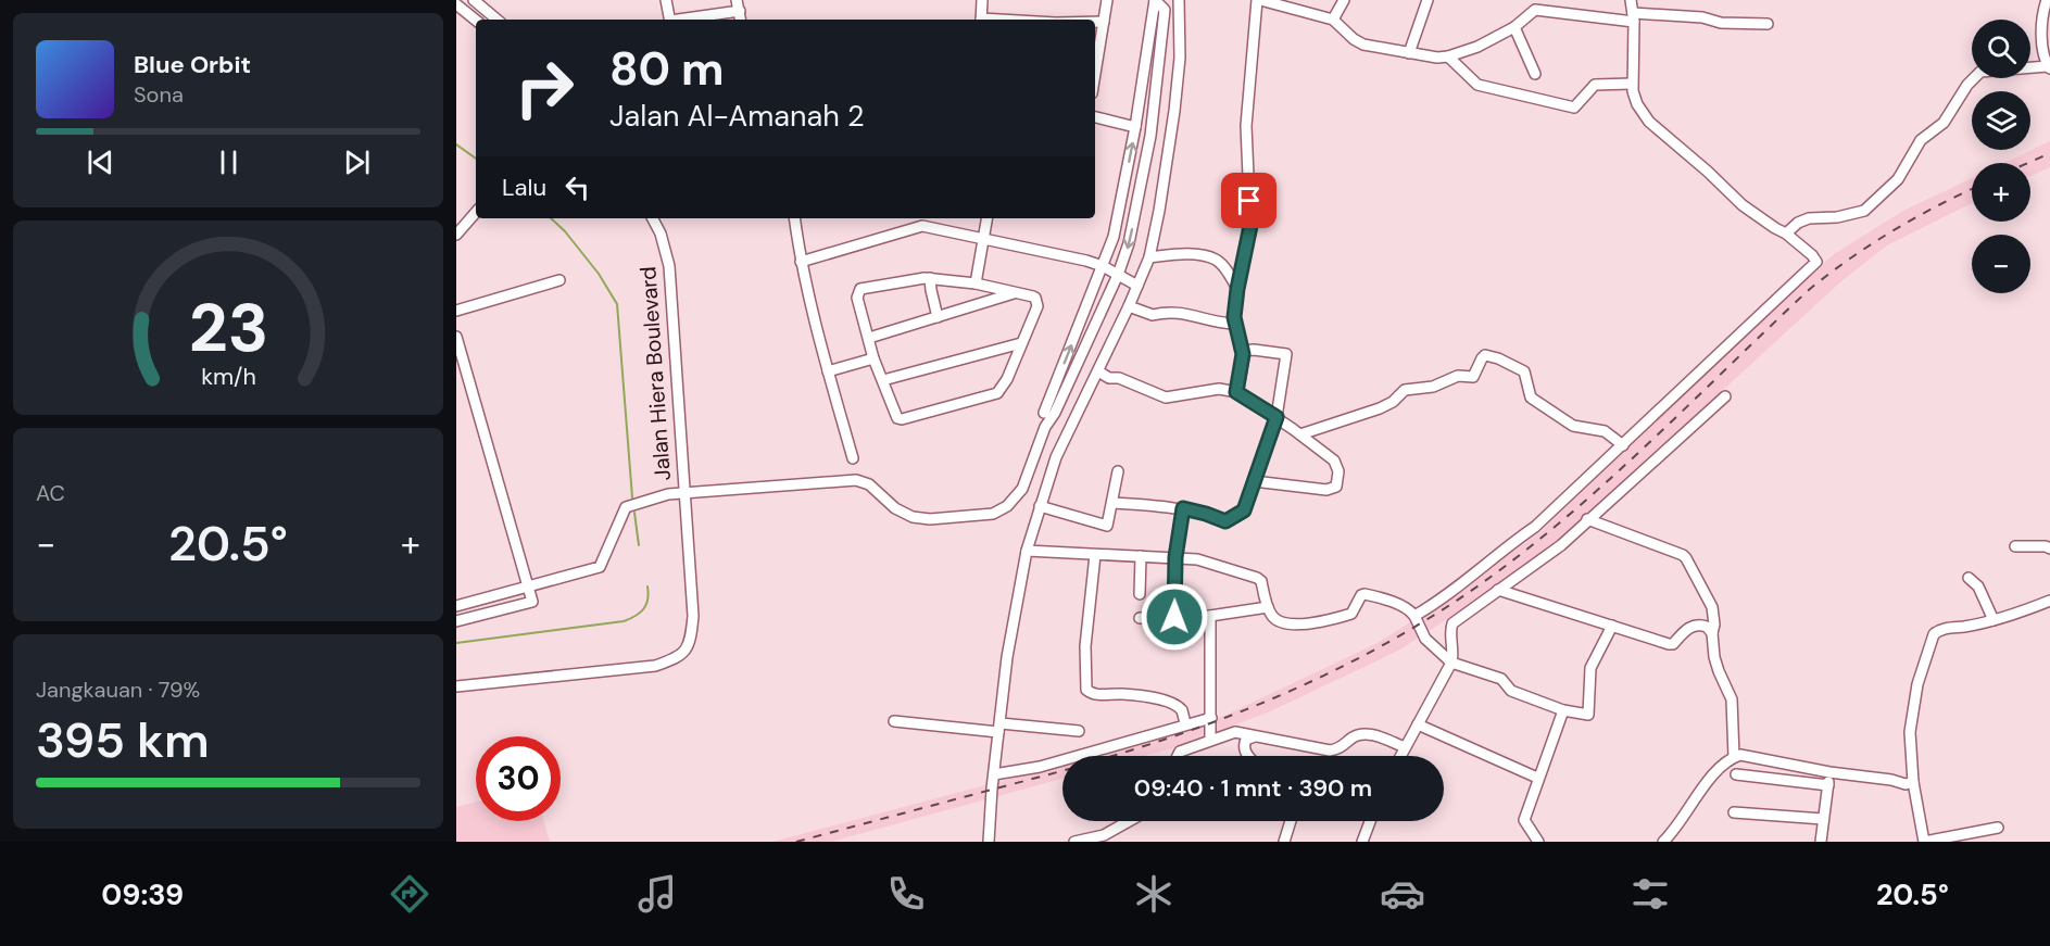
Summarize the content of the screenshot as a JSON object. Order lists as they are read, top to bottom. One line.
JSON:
{"streets":{"street":["Jalan Hiera Boulevard"]},"page":{"map_buttons":["+","−"],"turn":["80 m","Jalan Al-Amanah 2"],"song":["Blue Orbit","Sona"],"then":"Lalu","tile":["AC",["Jangkauan · 79%","395 km"]],"heat":["−","20.5°","+"],"limit":"30","trip":"09:40 · 1 mnt · 390 m","tabs":["09:39","20.5°"],"gauge":["23","km/h"]}}
